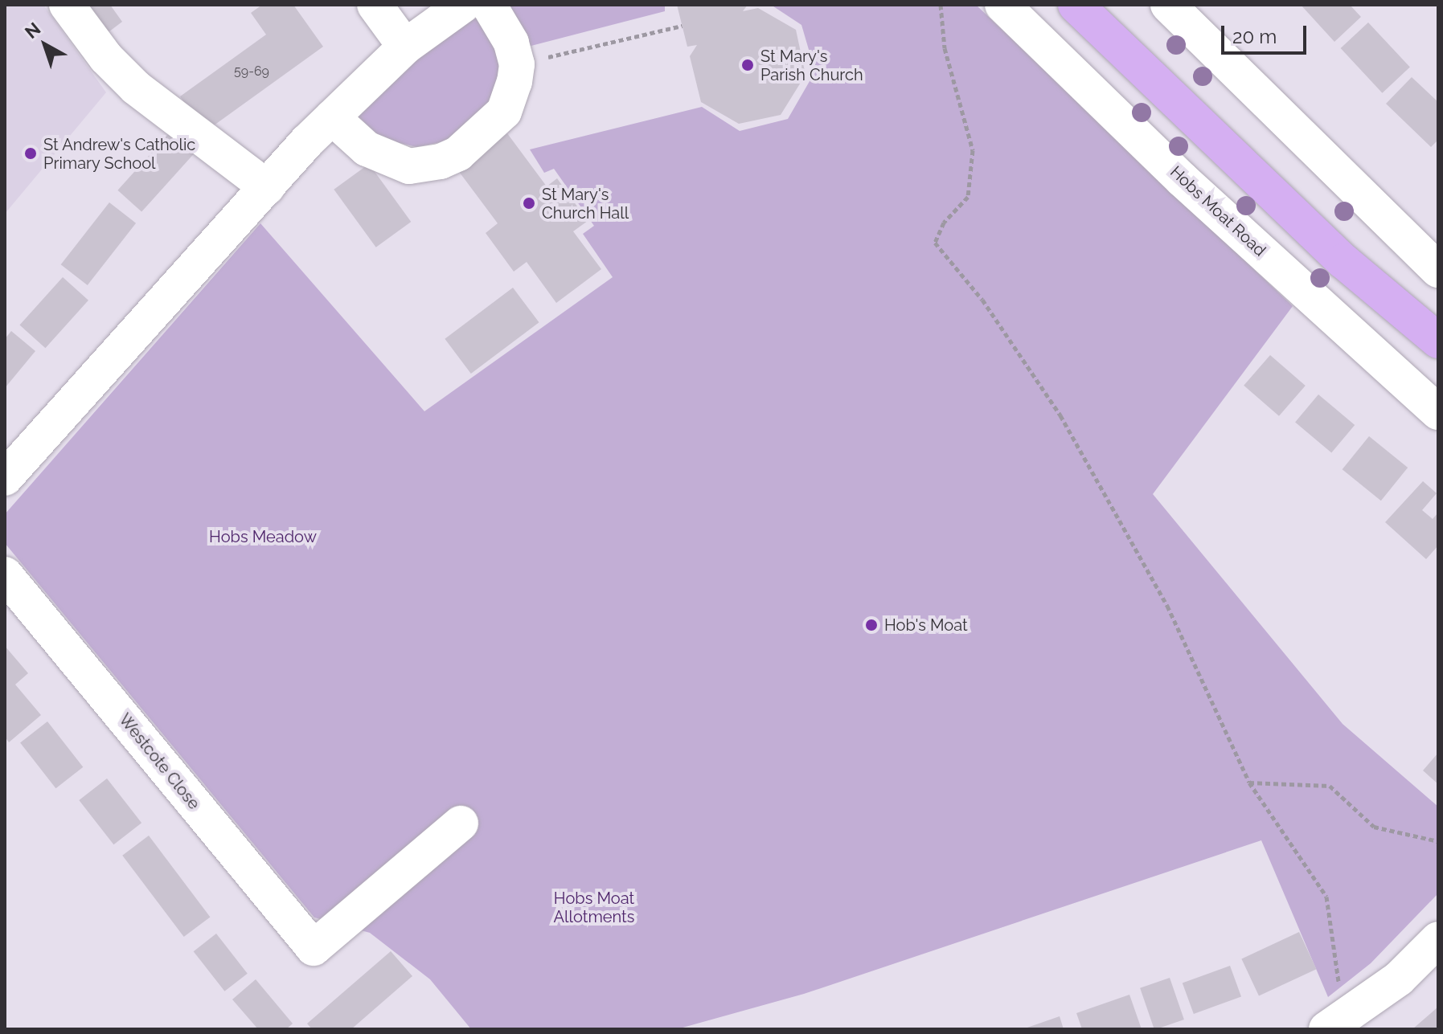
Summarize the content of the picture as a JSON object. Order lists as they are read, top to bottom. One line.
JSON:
{"streets":{"street":["Hobs Moat Road","Westcote Close"]},"parks":["Hobs Meadow","Hobs Moat Allotments"],"places":["St Mary's Parish Church","St Andrew's Catholic Primary School","St Mary's Church Hall","Hob's Moat"],"house_numbers":["59-69"],"scale_bar":"20 m","north":"top left"}
